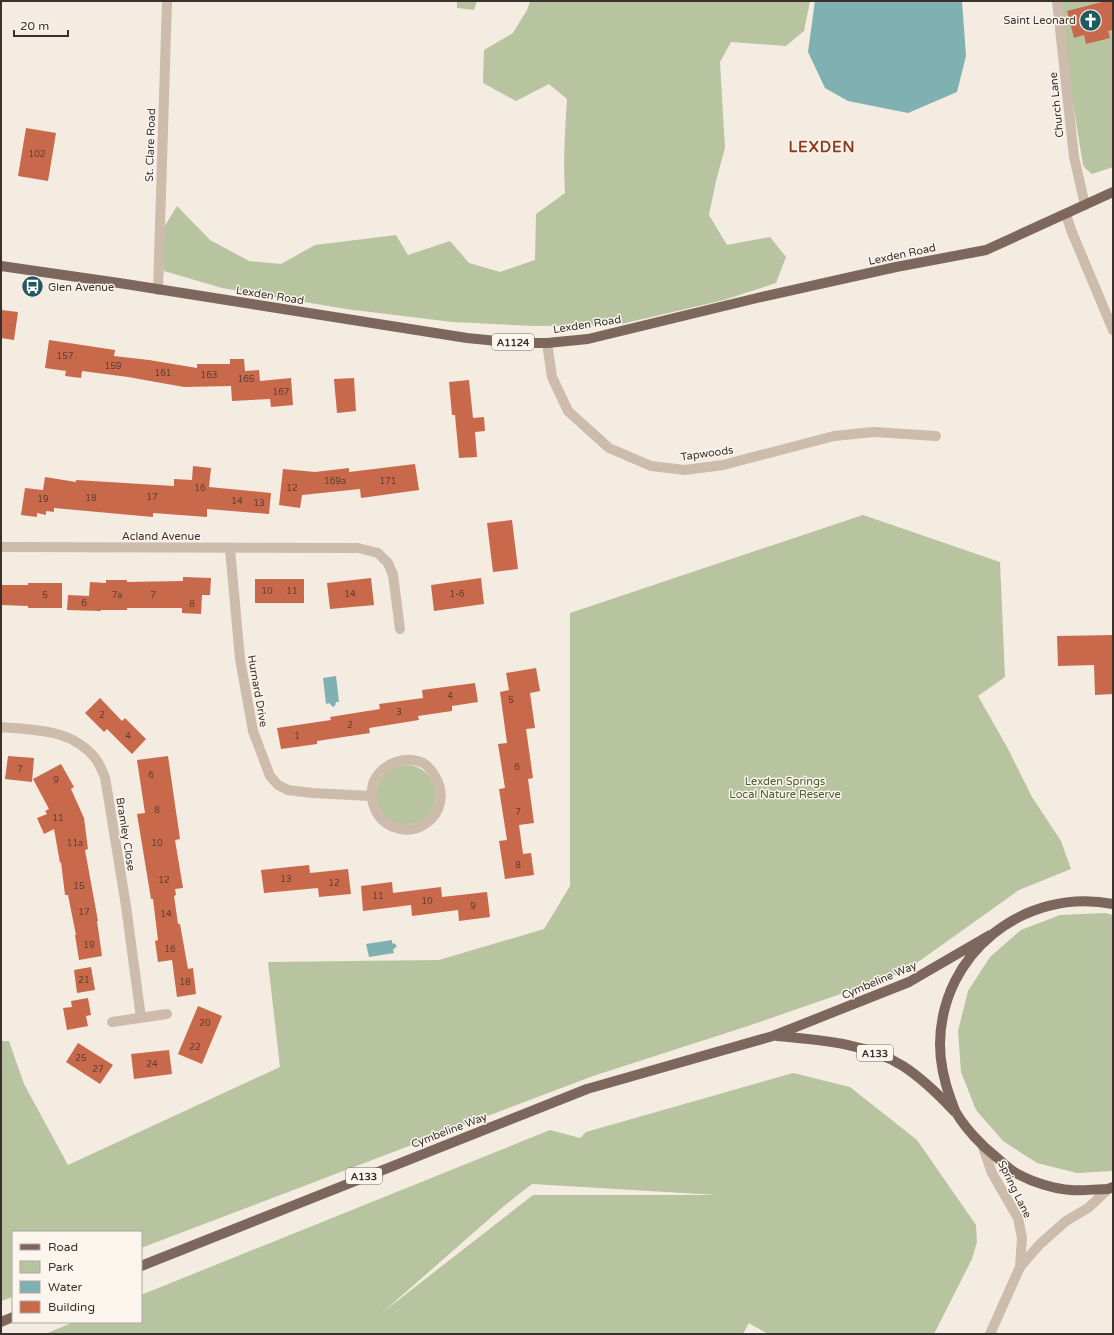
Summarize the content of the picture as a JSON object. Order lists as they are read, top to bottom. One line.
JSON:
{"streets":{"main road":["Lexden Road","A1124","Cymbeline Way","A133"],"street":["Church Lane","St. Clare Road","Tapwoods","Acland Avenue","Hurnard Drive","Bramley Close","Spring Lane"]},"crossings":[["Church Lane","Lexden Road"],["St. Clare Road","Lexden Road"],["Lexden Road","Tapwoods"],["Acland Avenue","Hurnard Drive"],["Cymbeline Way","Spring Lane"]],"districts":["LEXDEN"],"parks":["Lexden Springs Local Nature Reserve"],"places":{"church":["Saint Leonard"],"bus stop":["Glen Avenue"]},"house_numbers":["102","157","159","161","163","165","167","169a","171","16","12","17","18","19","14","13","10","11","14","1-6","5","7a","7","6","8","4","5","3","2","2","4","1","6","7","6","9","8","7","11","11a","10","8","13","12","12","15","11","10","9","17","14","19","16","21","18","20","22","25","24","27"],"legend":["Road","Park","Water","Building"],"scale_bar":"20 m"}
